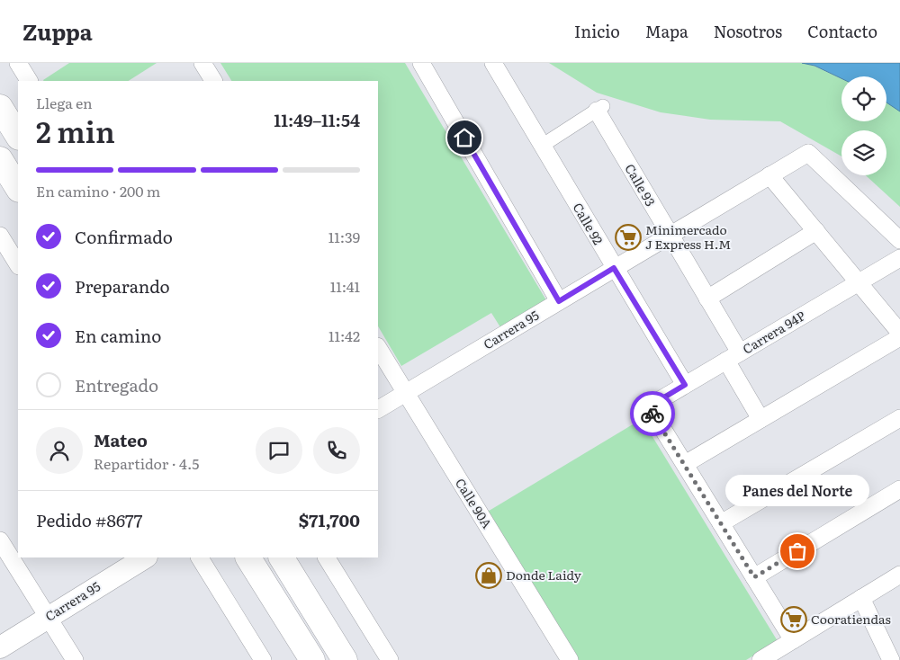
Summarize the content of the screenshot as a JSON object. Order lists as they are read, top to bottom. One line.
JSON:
{"streets":{"street":["Calle 93","Calle 92","Carrera 95","Carrera 94P","Calle 90A"]},"crossings":[["Calle 93","Carrera 95"],["Calle 93","Carrera 94P"],["Calle 92","Carrera 95"],["Calle 92","Carrera 94P"],["Carrera 95","Calle 90A"]],"places":{"supermarket":["Minimercado J Express H.M","Cooratiendas"],"other":["Panes del Norte"],"shop":["Donde Laidy"]},"page":{"header":"Zuppa","nav":["Inicio","Mapa","Nosotros","Contacto"],"heading":["2 min","Llega en","11:49–11:54"],"panel":["Mateo","Repartidor · 4.5","Pedido #8677","$71,700"],"bar":"En camino · 200 m","list":[["Confirmado","11:39"],["Preparando","11:41"],["En camino","11:42"],"Entregado"],"bubble":"Panes del Norte"}}
